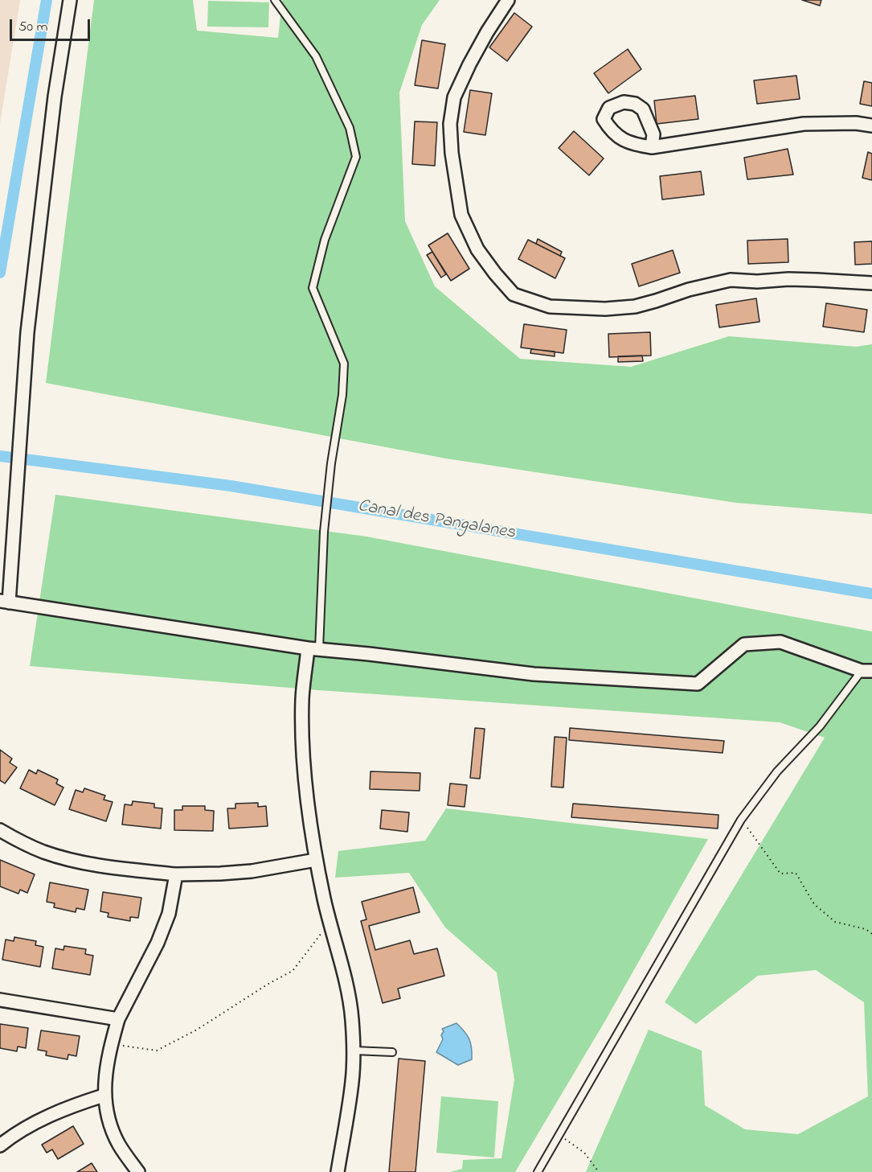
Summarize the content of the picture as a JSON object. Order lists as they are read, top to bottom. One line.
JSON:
{"water":["Canal des Pangalanes"],"scale_bar":"50 m"}
